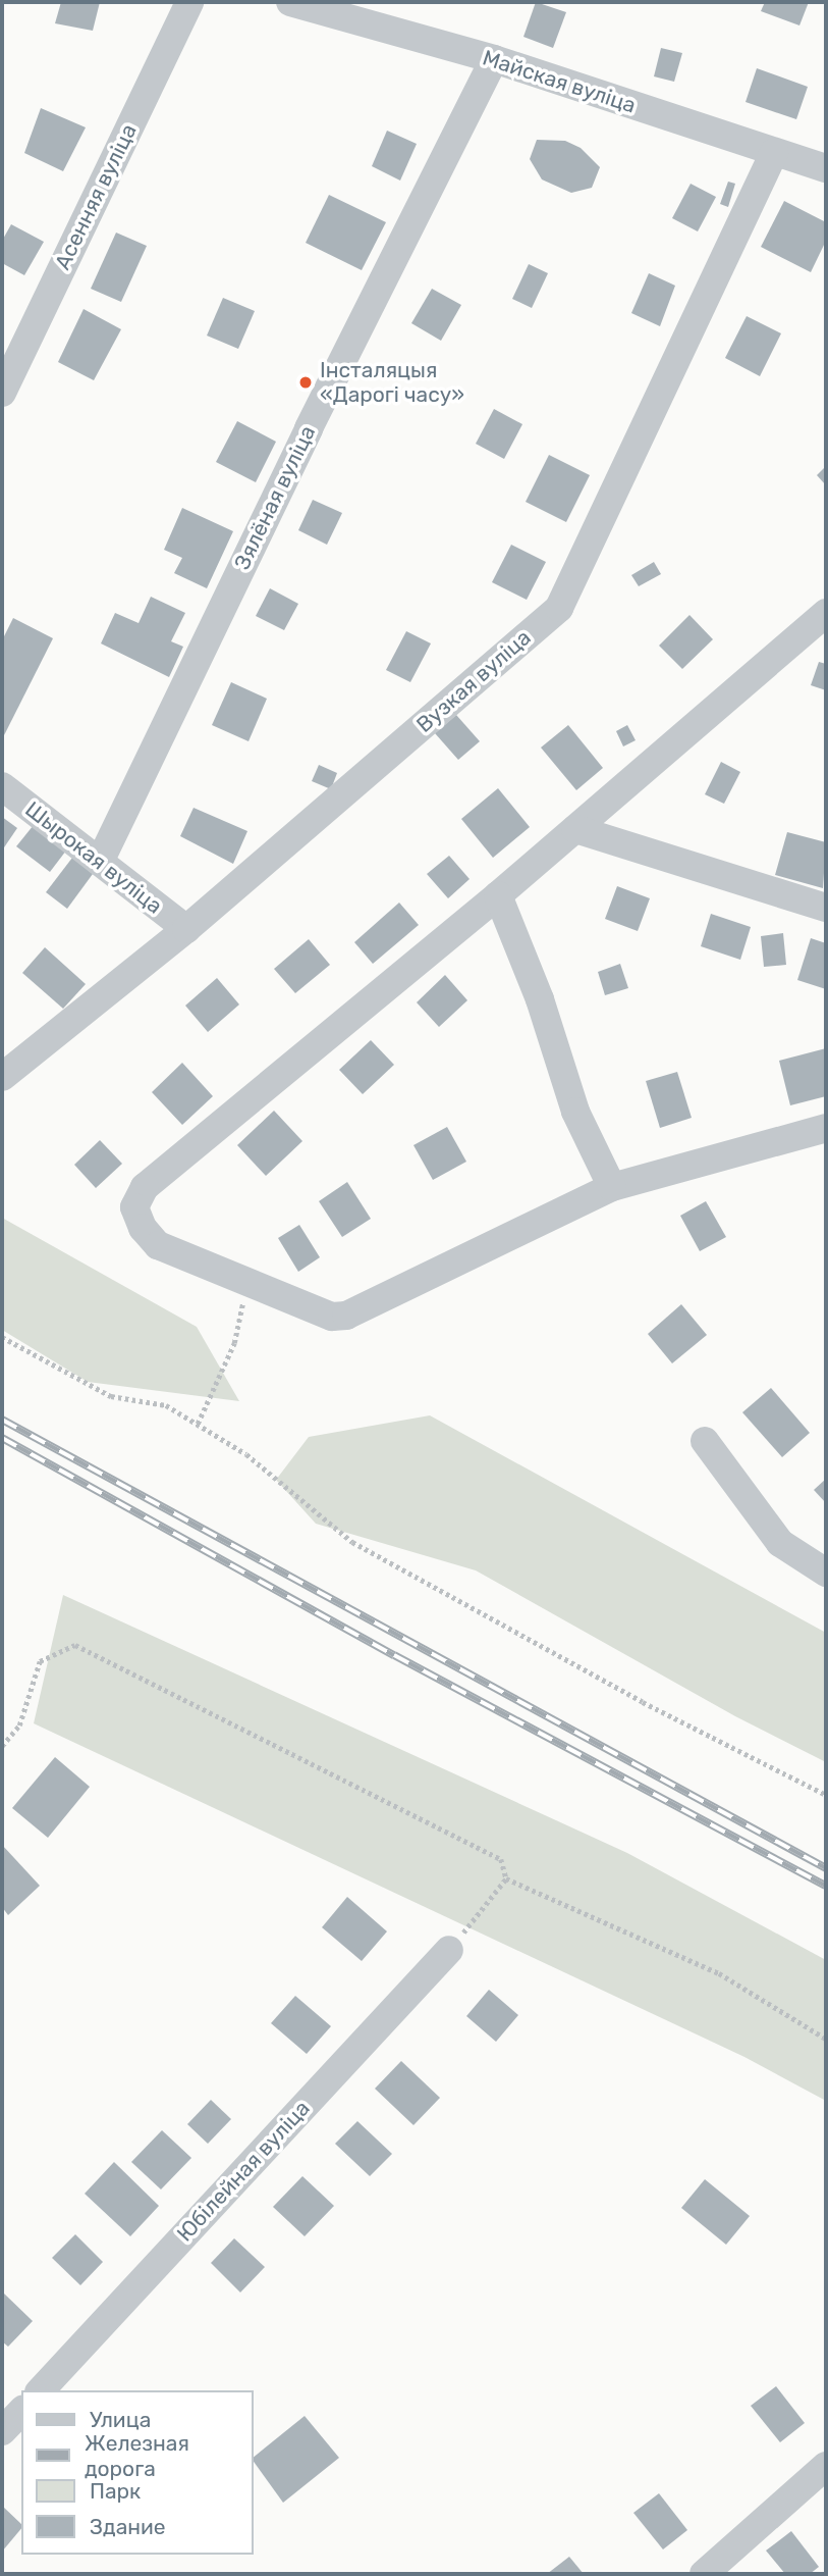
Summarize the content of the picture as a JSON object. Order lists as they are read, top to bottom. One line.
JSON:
{"streets":{"street":["Майская вуліца","Асенняя вуліца","Зялёная вуліца","Вузкая вуліца","Шырокая вуліца","Юбілейная вуліца"]},"crossings":[["Майская вуліца","Зялёная вуліца"],["Майская вуліца","Вузкая вуліца"],["Зялёная вуліца","Шырокая вуліца"],["Вузкая вуліца","Шырокая вуліца"]],"places":["Інсталяцыя «Дарогі часу»"],"legend":["Улица","Железная дорога","Парк","Здание"]}
